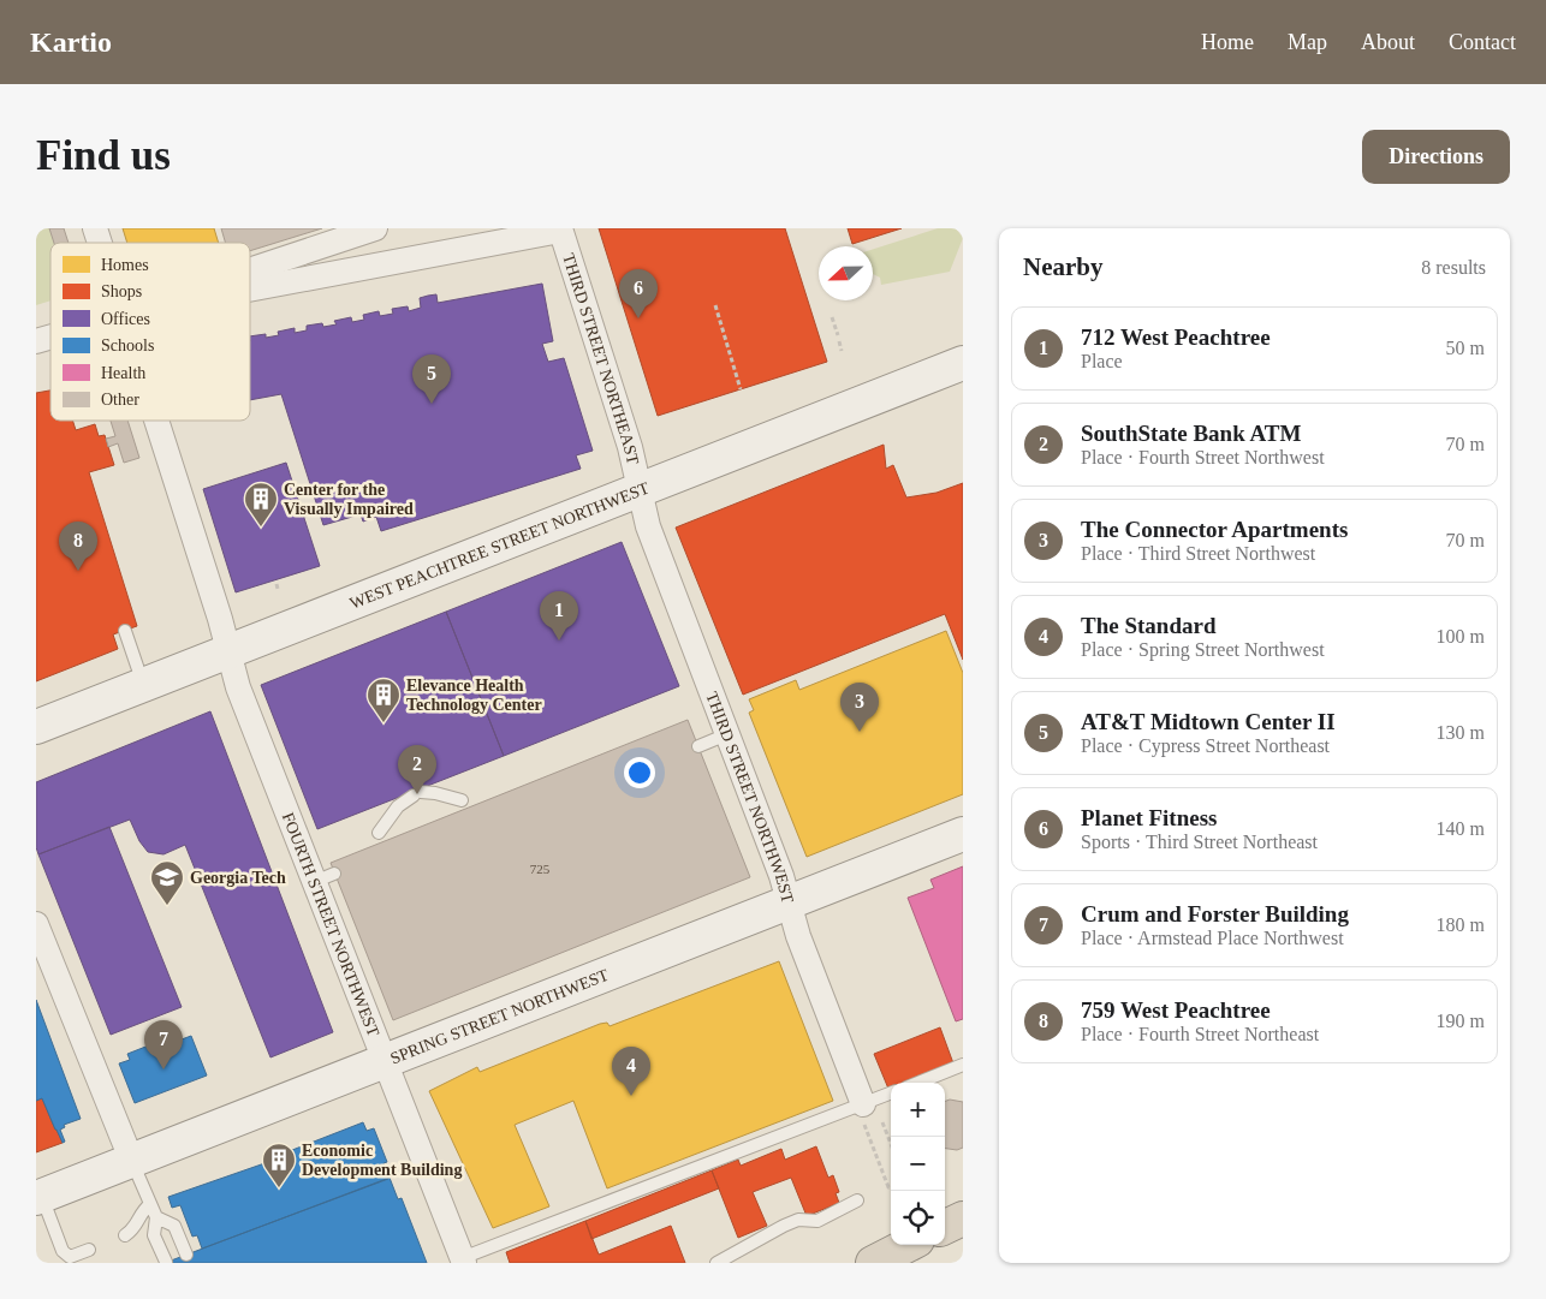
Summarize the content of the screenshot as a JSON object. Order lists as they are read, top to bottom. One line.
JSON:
{"streets":{"main road":["WEST PEACHTREE STREET NORTHWEST","SPRING STREET NORTHWEST"],"street":["THIRD STREET NORTHEAST","THIRD STREET NORTHWEST","FOURTH STREET NORTHWEST"]},"crossings":[["THIRD STREET NORTHEAST","WEST PEACHTREE STREET NORTHWEST"],["THIRD STREET NORTHEAST","THIRD STREET NORTHWEST"],["WEST PEACHTREE STREET NORTHWEST","THIRD STREET NORTHWEST"],["WEST PEACHTREE STREET NORTHWEST","FOURTH STREET NORTHWEST"],["THIRD STREET NORTHWEST","SPRING STREET NORTHWEST"],["FOURTH STREET NORTHWEST","SPRING STREET NORTHWEST"]],"places":{"building":["Center for the Visually Impaired","Elevance Health Technology Center","Economic Development Building"],"school or university":["Georgia Tech"]},"house_numbers":["725"],"legend":["Homes","Shops","Offices","Schools","Health","Other"],"north":"left","page":{"header":"Kartio","nav":["Home","Map","About","Contact"],"buttons":"Directions","title":"Find us","heading":["Nearby","8 results"],"pins":["6","5","8","1","3","2","7","4"],"list":[{"mark":"1","name":"712 West Peachtree","note":"Place","value":"50 m"},{"mark":"2","name":"SouthState Bank ATM","note":"Place · Fourth Street Northwest","value":"70 m"},{"mark":"3","name":"The Connector Apartments","note":"Place · Third Street Northwest","value":"70 m"},{"mark":"4","name":"The Standard","note":"Place · Spring Street Northwest","value":"100 m"},{"mark":"5","name":"AT&T Midtown Center II","note":"Place · Cypress Street Northeast","value":"130 m"},{"mark":"6","name":"Planet Fitness","note":"Sports · Third Street Northeast","value":"140 m"},{"mark":"7","name":"Crum and Forster Building","note":"Place · Armstead Place Northwest","value":"180 m"},{"mark":"8","name":"759 West Peachtree","note":"Place · Fourth Street Northeast","value":"190 m"}],"map_buttons":["+","−"]}}
